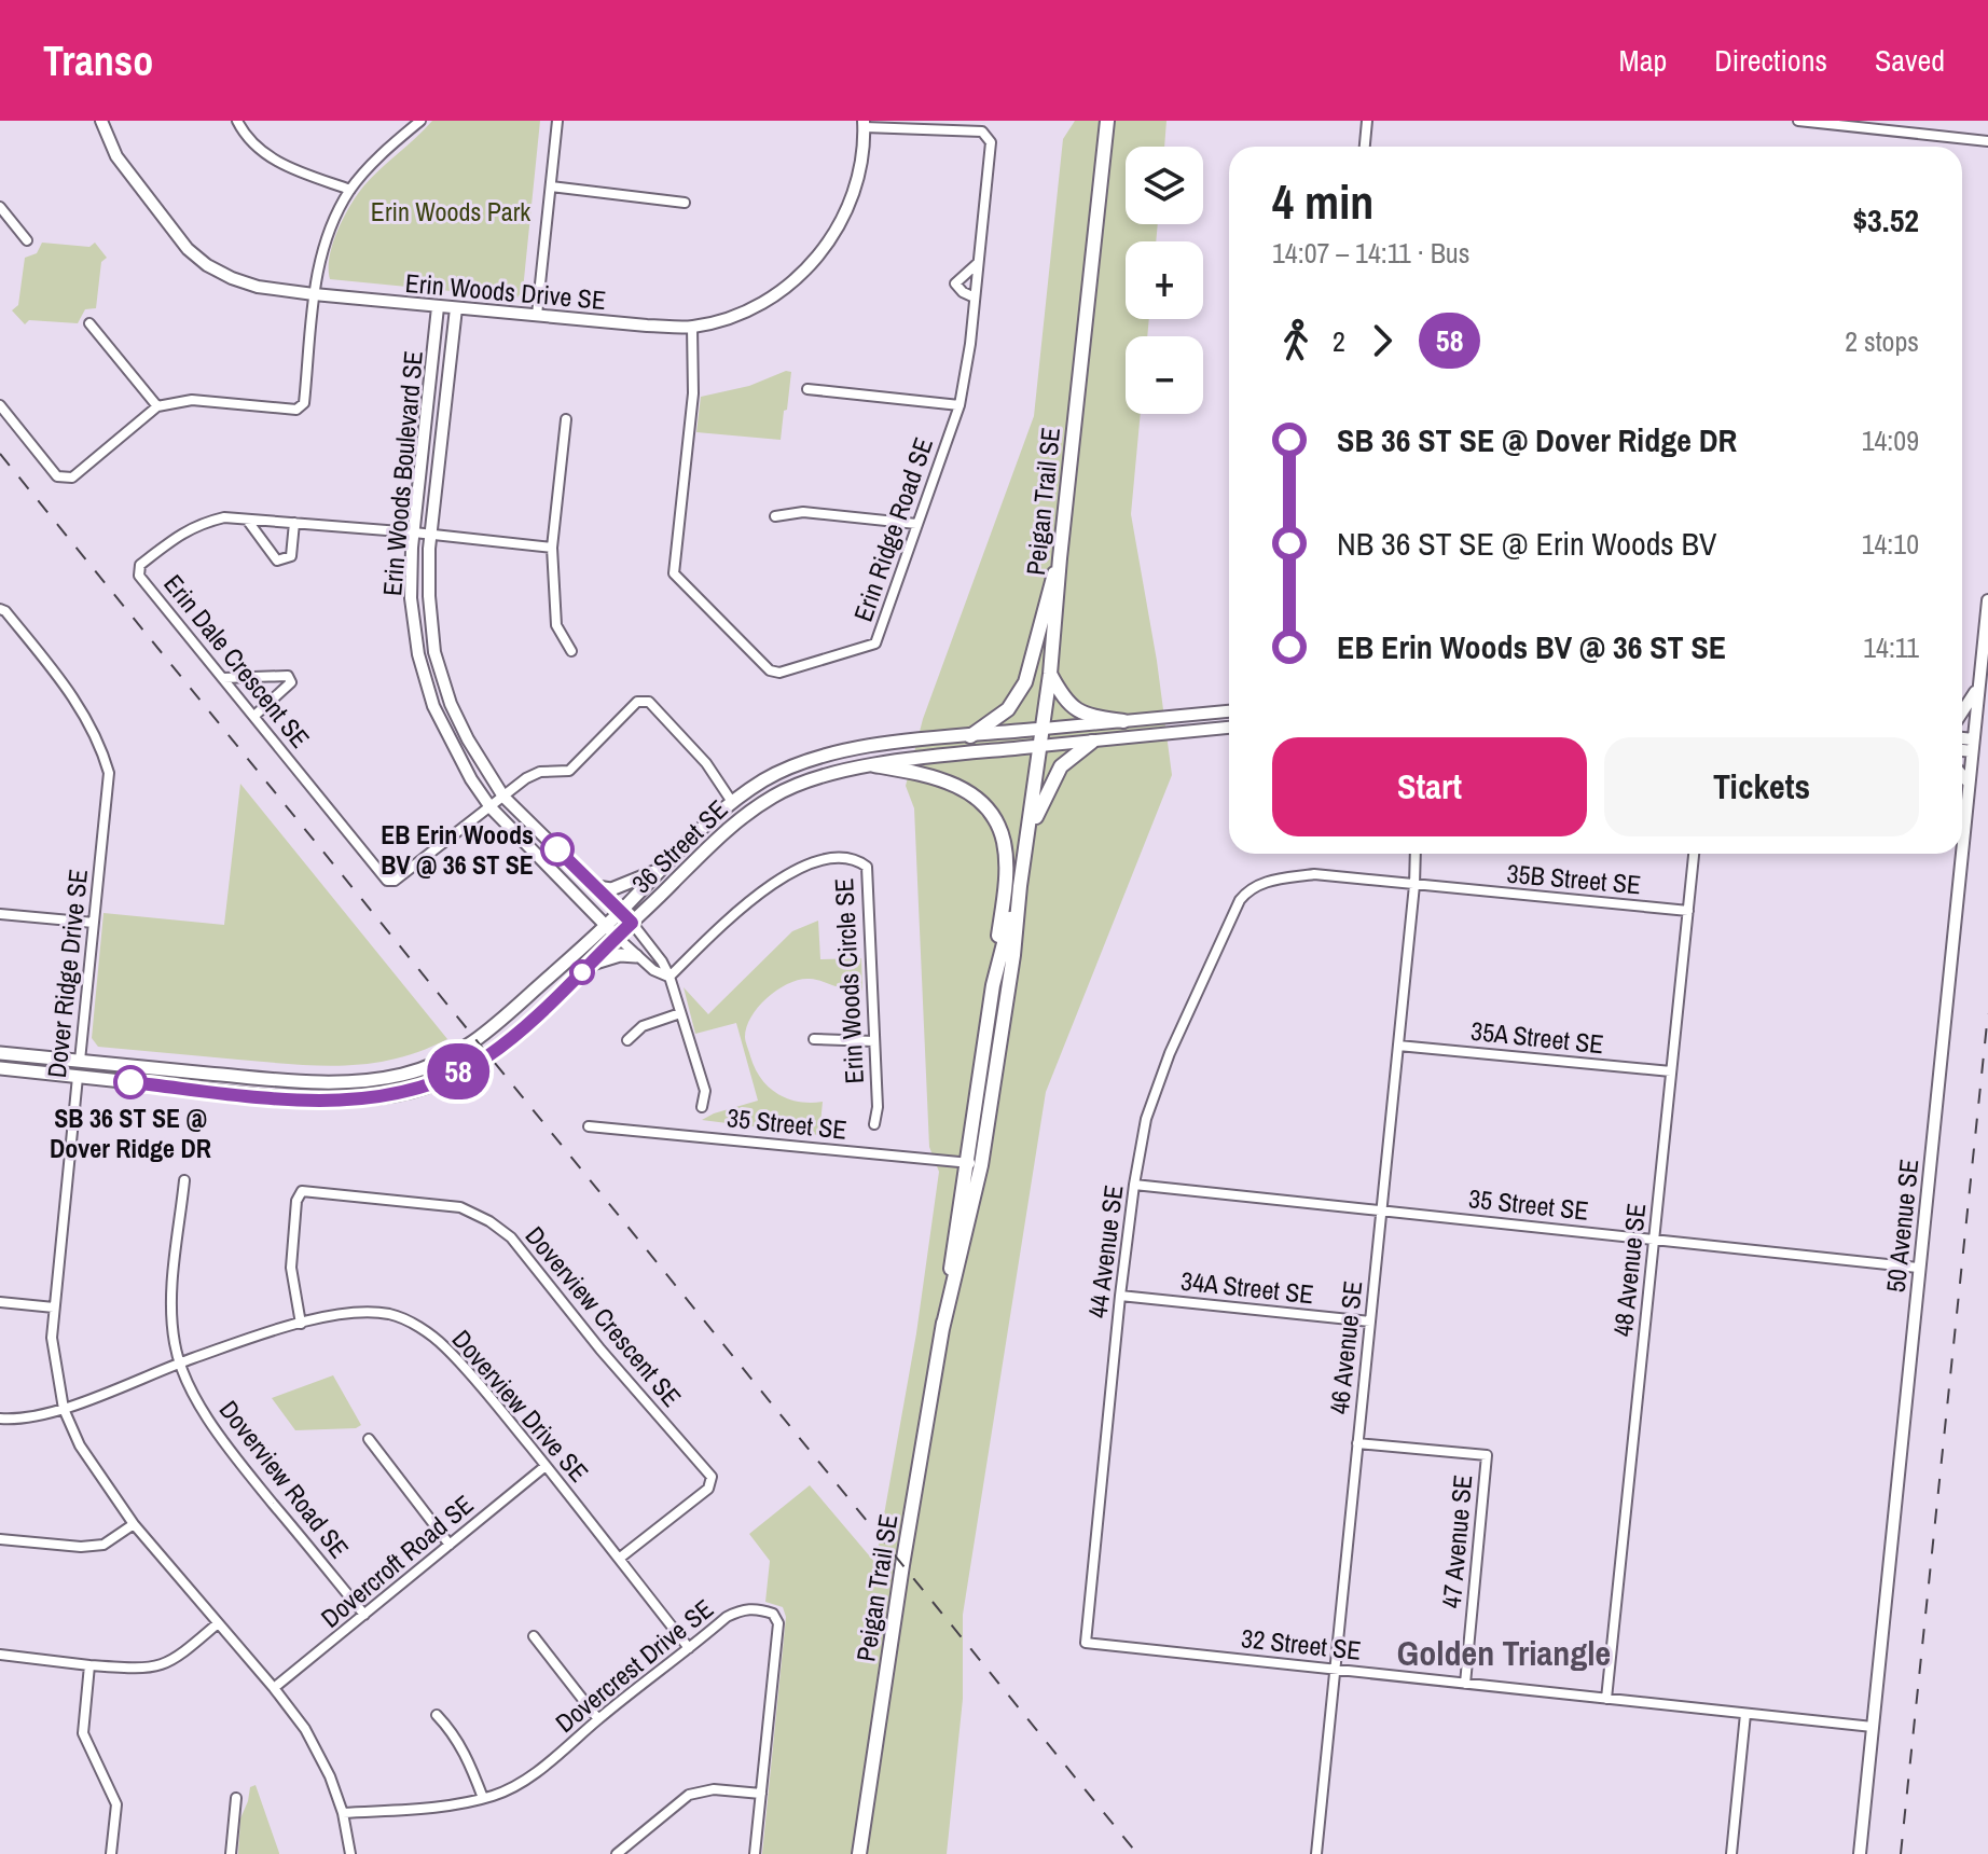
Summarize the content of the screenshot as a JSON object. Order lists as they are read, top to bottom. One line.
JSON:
{"streets":{"main road":["Peigan Trail SE","36 Street SE"],"street":["Erin Woods Drive SE","Erin Woods Boulevard SE","Erin Ridge Road SE","Erin Dale Crescent SE","35B Street SE","Dover Ridge Drive SE","Erin Woods Circle SE","35A Street SE","35 Street SE","50 Avenue SE","44 Avenue SE","48 Avenue SE","34A Street SE","Doverview Crescent SE","46 Avenue SE","Doverview Drive SE","Doverview Road SE","47 Avenue SE","Dovercroft Road SE","32 Street SE","Dovercrest Drive SE"]},"crossings":[["Erin Woods Drive SE","Erin Woods Boulevard SE"],["Erin Woods Drive SE","Erin Ridge Road SE"],["Erin Woods Boulevard SE","Erin Dale Crescent SE"],["Erin Woods Boulevard SE","36 Street SE"],["Peigan Trail SE","36 Street SE"],["Peigan Trail SE","35 Street SE"],["Erin Dale Crescent SE","36 Street SE"],["36 Street SE","Dover Ridge Drive SE"],["35B Street SE","44 Avenue SE"],["35B Street SE","48 Avenue SE"],["35B Street SE","46 Avenue SE"],["Dover Ridge Drive SE","Doverview Drive SE"],["Dover Ridge Drive SE","Dovercroft Road SE"],["Dover Ridge Drive SE","Dovercrest Drive SE"],["35A Street SE","48 Avenue SE"],["35A Street SE","46 Avenue SE"],["35 Street SE","50 Avenue SE"],["35 Street SE","44 Avenue SE"],["35 Street SE","48 Avenue SE"],["35 Street SE","46 Avenue SE"],["50 Avenue SE","32 Street SE"],["44 Avenue SE","34A Street SE"],["44 Avenue SE","32 Street SE"],["48 Avenue SE","32 Street SE"],["34A Street SE","46 Avenue SE"],["Doverview Crescent SE","Doverview Drive SE"],["46 Avenue SE","47 Avenue SE"],["46 Avenue SE","32 Street SE"],["Doverview Drive SE","Doverview Road SE"],["Doverview Drive SE","Dovercroft Road SE"],["Doverview Drive SE","Dovercrest Drive SE"],["Doverview Road SE","Dovercroft Road SE"],["47 Avenue SE","32 Street SE"]],"districts":["Golden Triangle"],"parks":["Erin Woods Park"],"places":["EB Erin Woods BV @ 36 ST SE","SB 36 ST SE @ Dover Ridge DR"],"lines":["bus line 58"],"page":{"header":"Transo","nav":["Map","Directions","Saved"],"on_map":"58","map_buttons":["+","−"],"heading":["4 min","14:07 – 14:11 · Bus","$3.52"],"legs":["2","58","2 stops"],"list":[{"name":"SB 36 ST SE @ Dover Ridge DR","value":"14:09"},{"name":"NB 36 ST SE @ Erin Woods BV","value":"14:10"},{"name":"EB Erin Woods BV @ 36 ST SE","value":"14:11"}],"buttons":["Start","Tickets"]}}
